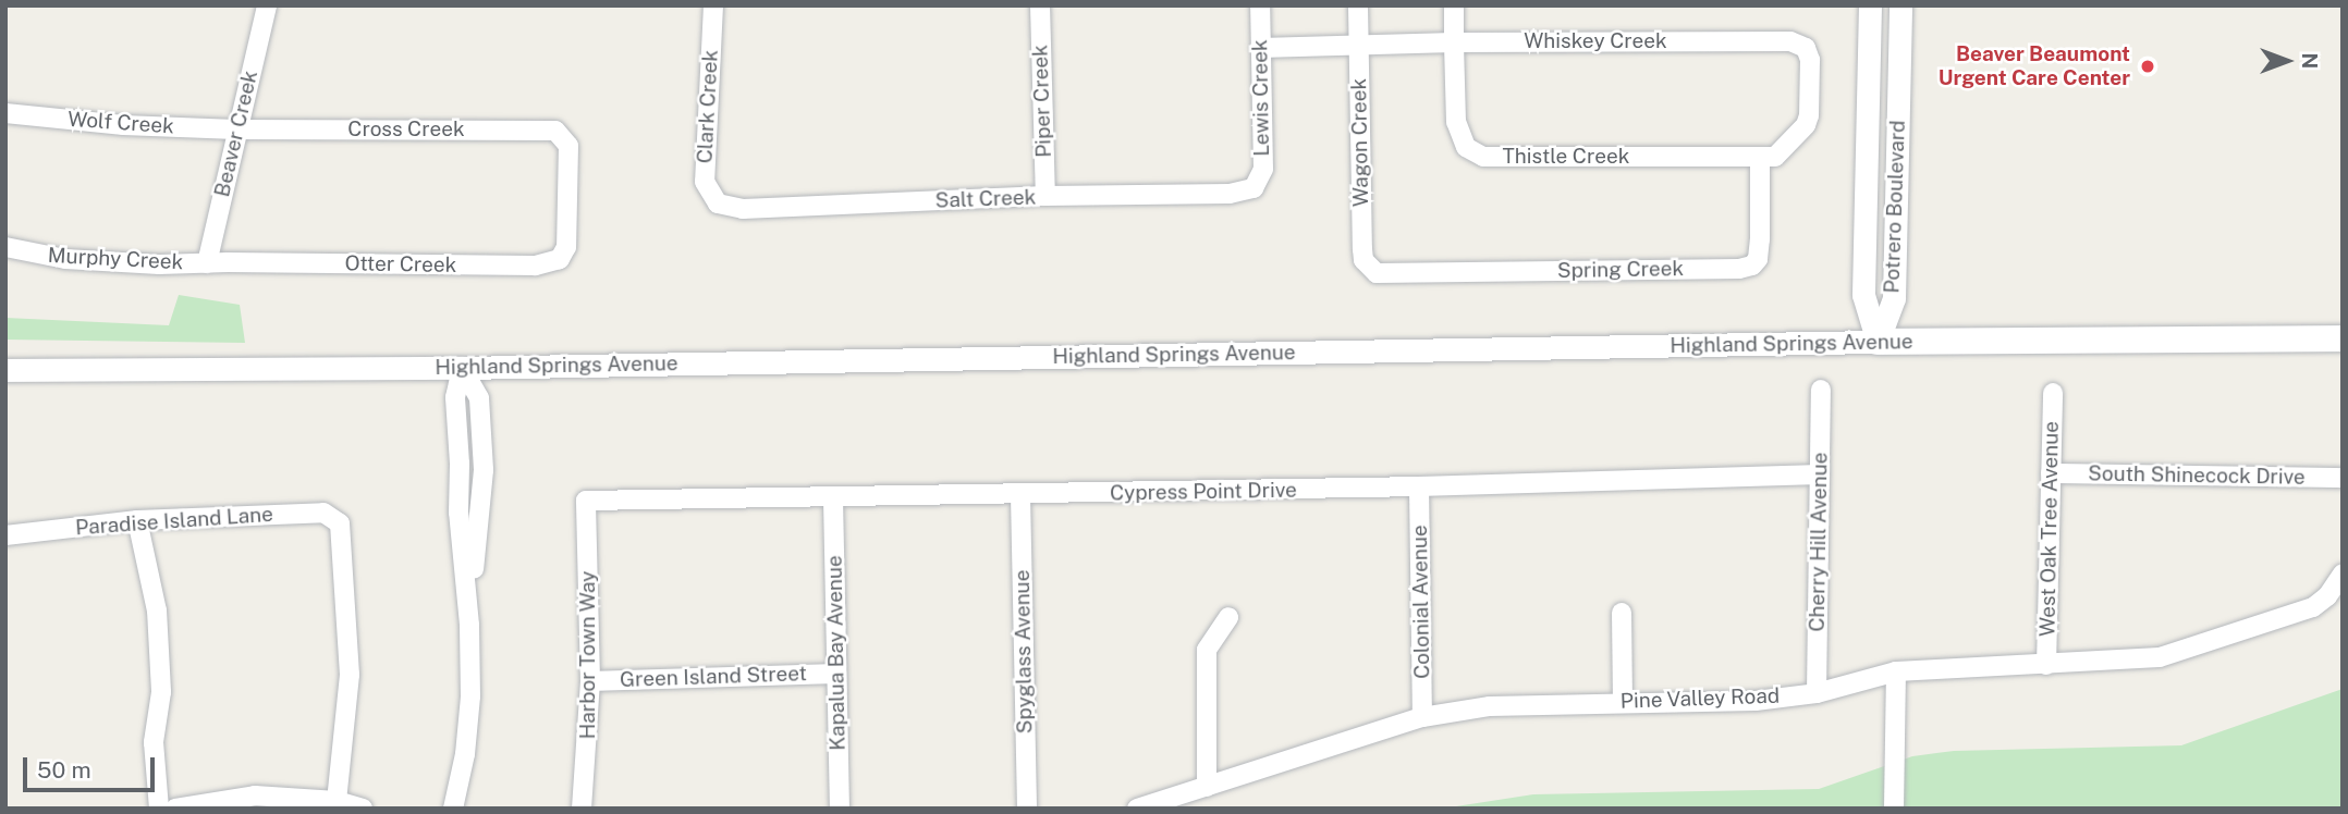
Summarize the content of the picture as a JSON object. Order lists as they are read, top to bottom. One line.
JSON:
{"streets":{"main road":["Highland Springs Avenue"],"street":["Whiskey Creek","Lewis Creek","Piper Creek","Clark Creek","Wolf Creek","Cross Creek","Beaver Creek","Wagon Creek","Thistle Creek","Salt Creek","Potrero Boulevard","Murphy Creek","Otter Creek","Spring Creek","South Shinecock Drive","Cypress Point Drive","Paradise Island Lane","West Oak Tree Avenue","Cherry Hill Avenue","Colonial Avenue","Spyglass Avenue","Kapalua Bay Avenue","Harbor Town Way","Green Island Street","Pine Valley Road"]},"crossings":[["Whiskey Creek","Lewis Creek"],["Whiskey Creek","Wagon Creek"],["Whiskey Creek","Thistle Creek"],["Whiskey Creek","Spring Creek"],["Lewis Creek","Salt Creek"],["Piper Creek","Salt Creek"],["Clark Creek","Salt Creek"],["Wolf Creek","Cross Creek"],["Wolf Creek","Beaver Creek"],["Cross Creek","Beaver Creek"],["Cross Creek","Otter Creek"],["Beaver Creek","Murphy Creek"],["Beaver Creek","Otter Creek"],["Wagon Creek","Spring Creek"],["Thistle Creek","Spring Creek"],["Potrero Boulevard","Highland Springs Avenue"],["Murphy Creek","Otter Creek"],["South Shinecock Drive","West Oak Tree Avenue"],["Cypress Point Drive","Cherry Hill Avenue"],["Cypress Point Drive","Colonial Avenue"],["Cypress Point Drive","Spyglass Avenue"],["Cypress Point Drive","Kapalua Bay Avenue"],["Cypress Point Drive","Harbor Town Way"],["West Oak Tree Avenue","Pine Valley Road"],["Cherry Hill Avenue","Pine Valley Road"],["Colonial Avenue","Pine Valley Road"],["Kapalua Bay Avenue","Green Island Street"],["Harbor Town Way","Green Island Street"]],"places":["Beaver Beaumont Urgent Care Center"],"scale_bar":"50 m","north":"right"}
